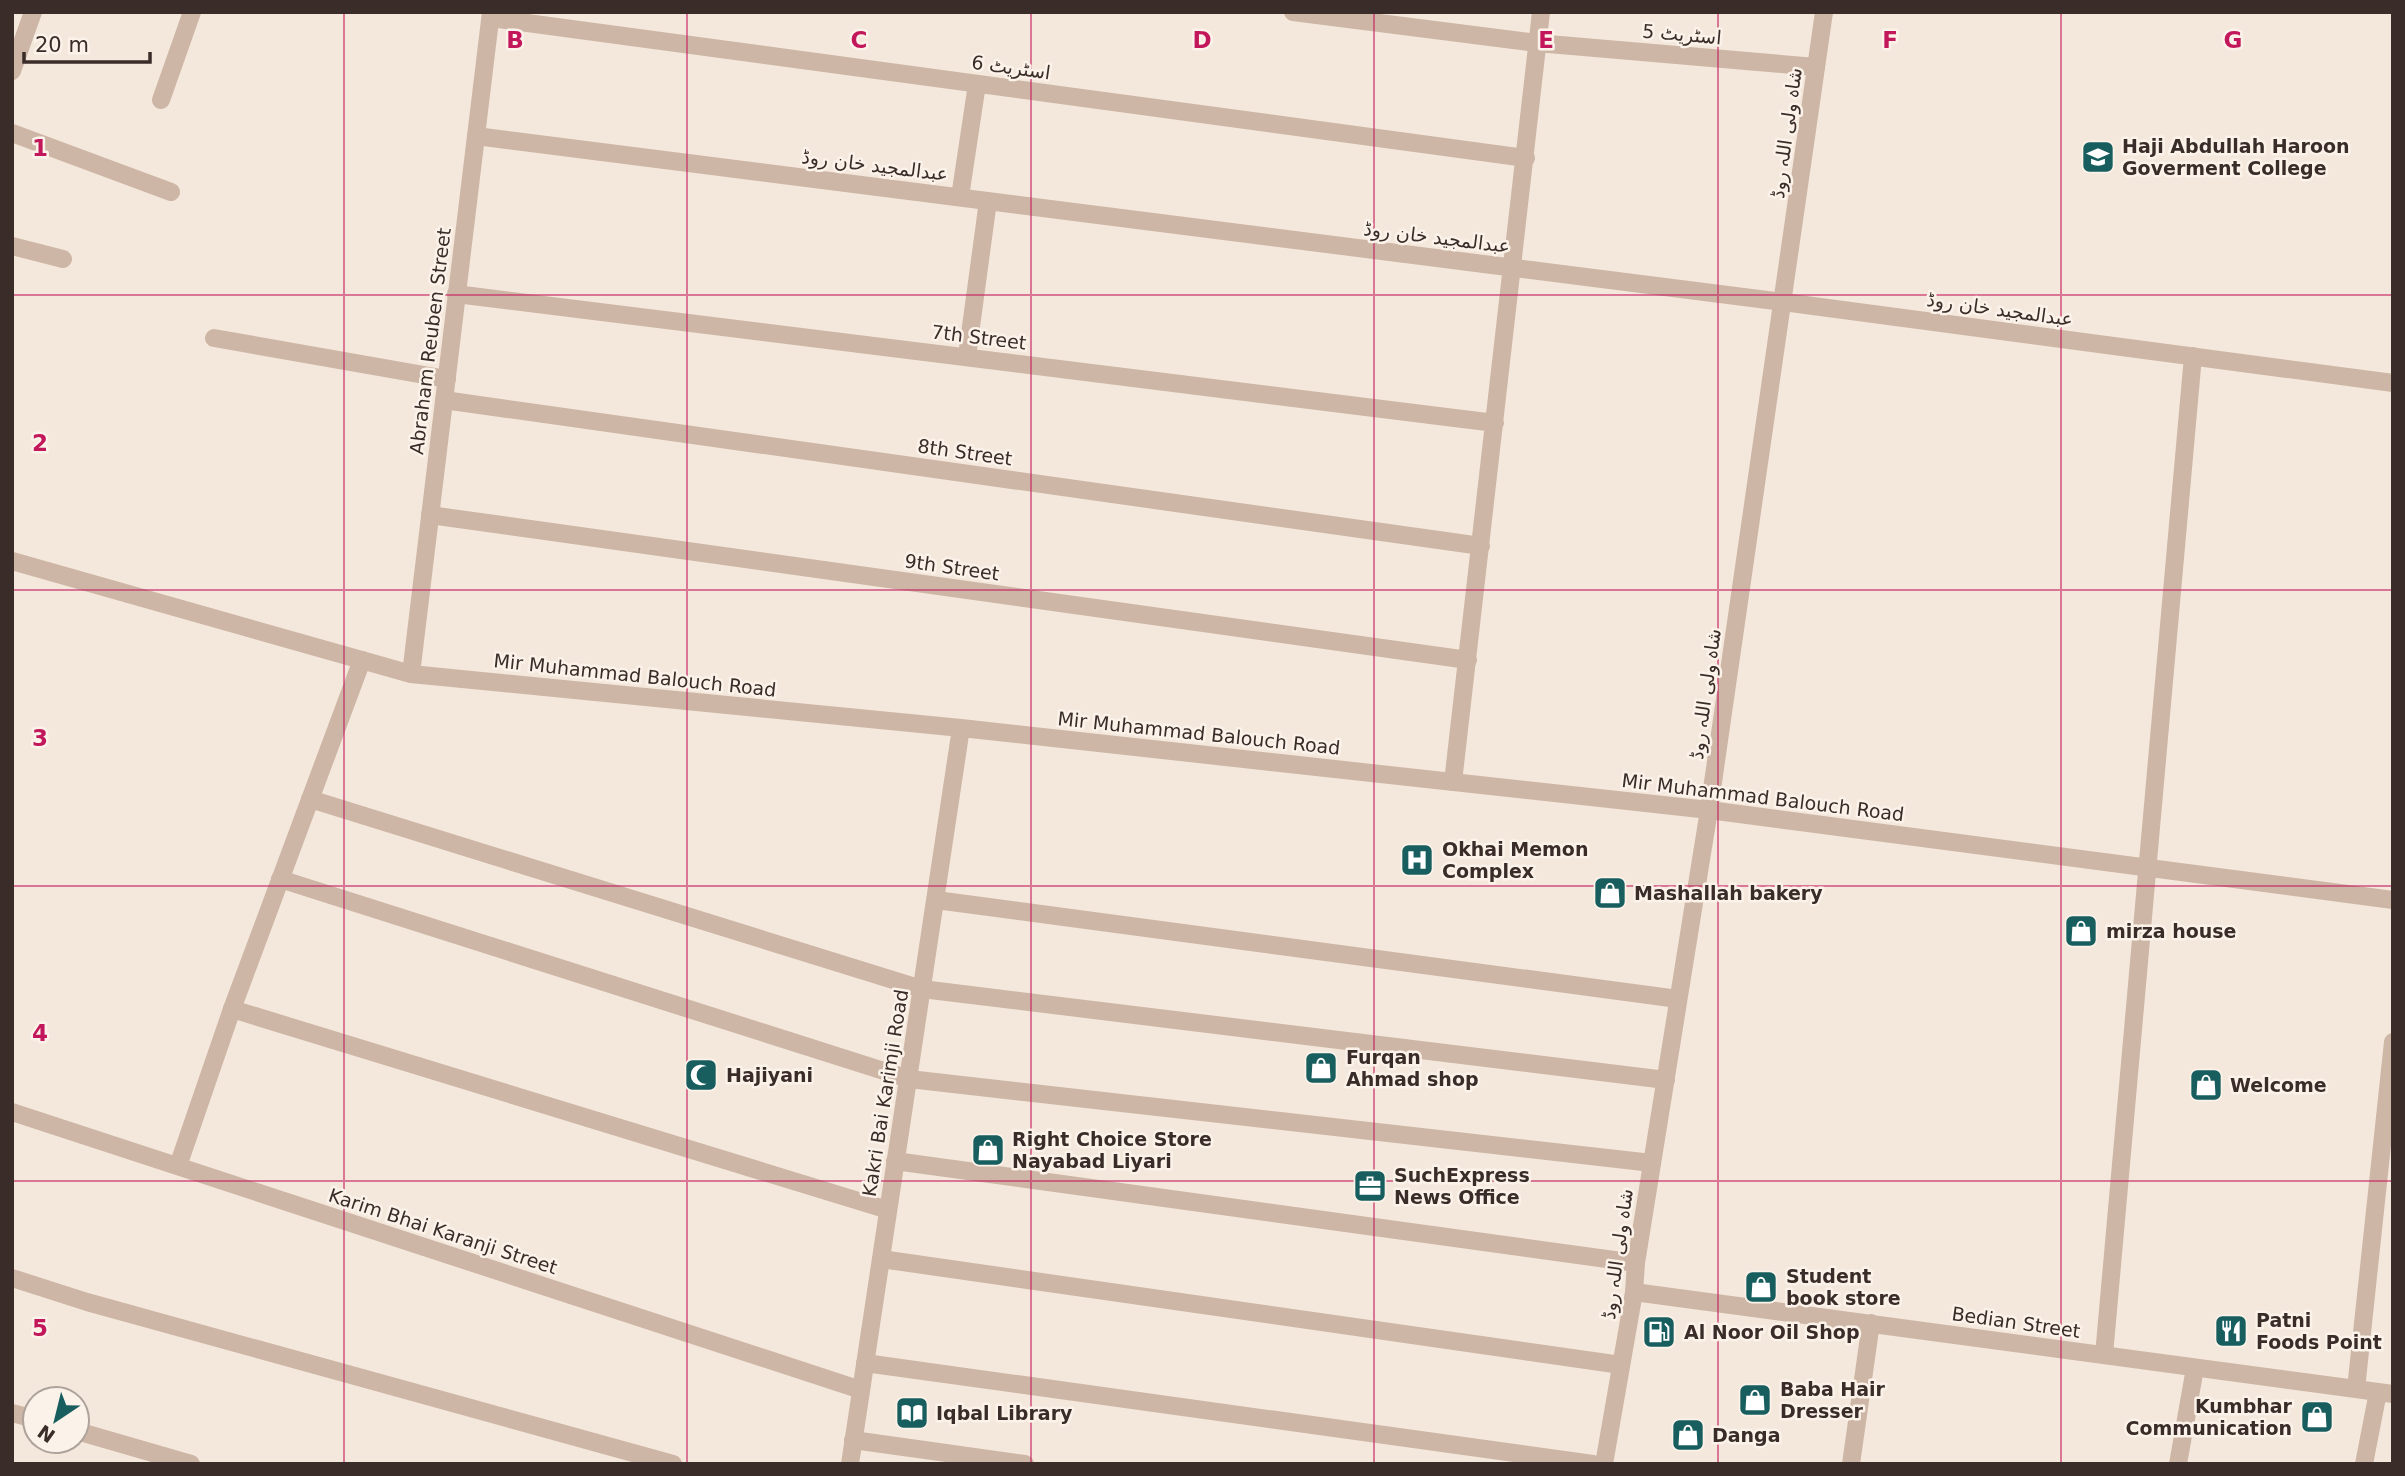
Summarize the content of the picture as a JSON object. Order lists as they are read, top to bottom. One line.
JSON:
{"streets":{"street":["اسٹریٹ 5","اسٹریٹ 6","شاہ ولی اللہ روڈ","عبدالمجید خان روڈ","7th Street","Abraham Reuben Street","8th Street","9th Street","Mir Muhammad Balouch Road","Kakri Bai Karimji Road","Karim Bhai Karanji Street","Bedian Street"]},"crossings":[["اسٹریٹ 5","شاہ ولی اللہ روڈ"],["اسٹریٹ 6","Abraham Reuben Street"],["شاہ ولی اللہ روڈ","عبدالمجید خان روڈ"],["شاہ ولی اللہ روڈ","Mir Muhammad Balouch Road"],["شاہ ولی اللہ روڈ","Bedian Street"],["عبدالمجید خان روڈ","Abraham Reuben Street"],["7th Street","Abraham Reuben Street"],["Abraham Reuben Street","8th Street"],["Abraham Reuben Street","9th Street"],["Abraham Reuben Street","Mir Muhammad Balouch Road"],["Mir Muhammad Balouch Road","Kakri Bai Karimji Road"],["Kakri Bai Karimji Road","Karim Bhai Karanji Street"]],"places":{"school or university":["Haji Abdullah Haroon Goverment College"],"hospital":["Okhai Memon Complex"],"shop":["Mashallah bakery","mirza house","Furqan Ahmad shop","Welcome","Right Choice Store Nayabad Liyari","Student book store","Baba Hair Dresser","Kumbhar Communication","Danga"],"mosque":["Hajiyani"],"office":["SuchExpress News Office"],"restaurant":["Patni Foods Point"],"fuel station":["Al Noor Oil Shop"],"library":["Iqbal Library"]},"scale_bar":"20 m","north":"bottom left","grid":{"columns":["B","C","D","E","F","G"],"rows":["1","2","3","4","5"]}}
